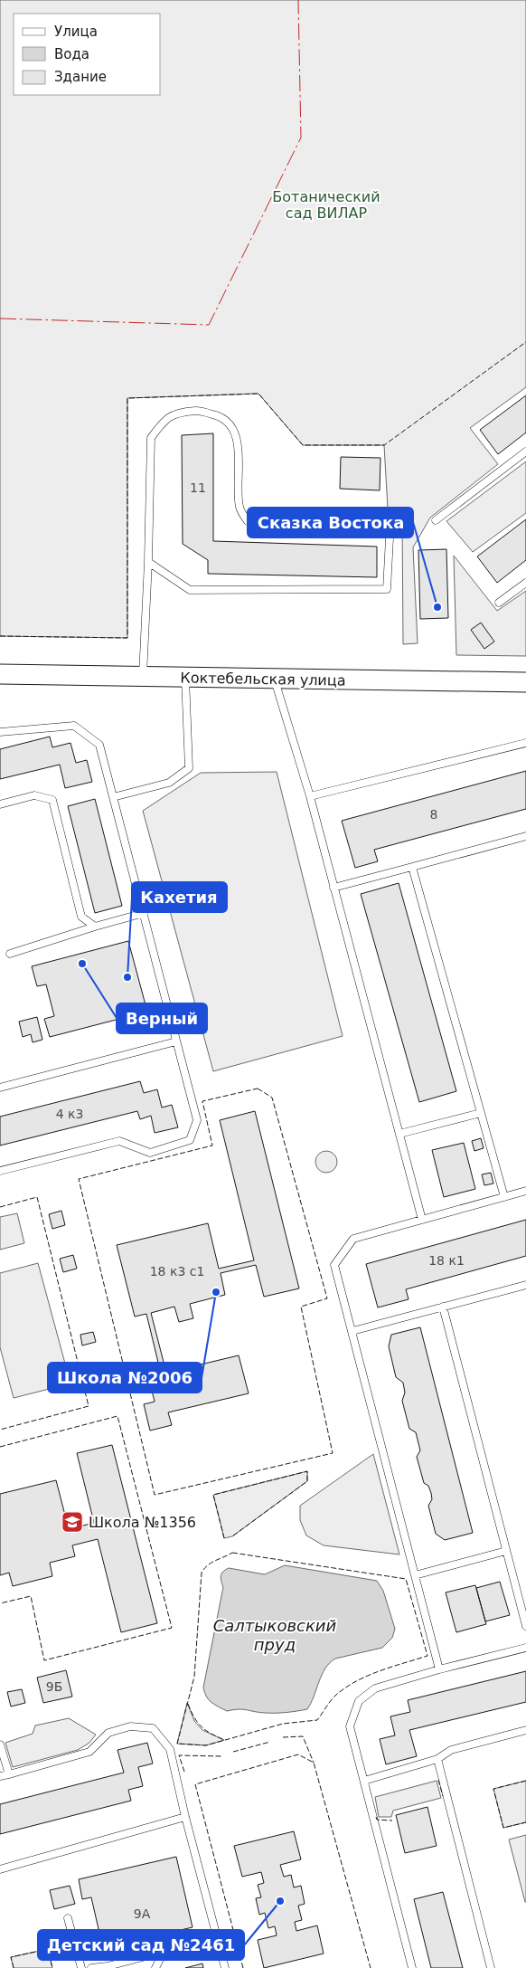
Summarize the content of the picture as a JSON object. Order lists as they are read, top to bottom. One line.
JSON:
{"streets":{"street":["Коктебельская улица"]},"water":["Салтыковский пруд"],"parks":["Ботанический сад ВИЛАР"],"places":{"other":["Сказка Востока","Верный","Кахетия","Школа №2006","Детский сад №2461"],"school or university":["Школа №1356"]},"house_numbers":["11","8","4 к3","18 к1","18 к3 с1","9Б","9А"],"legend":["Улица","Вода","Здание"]}
